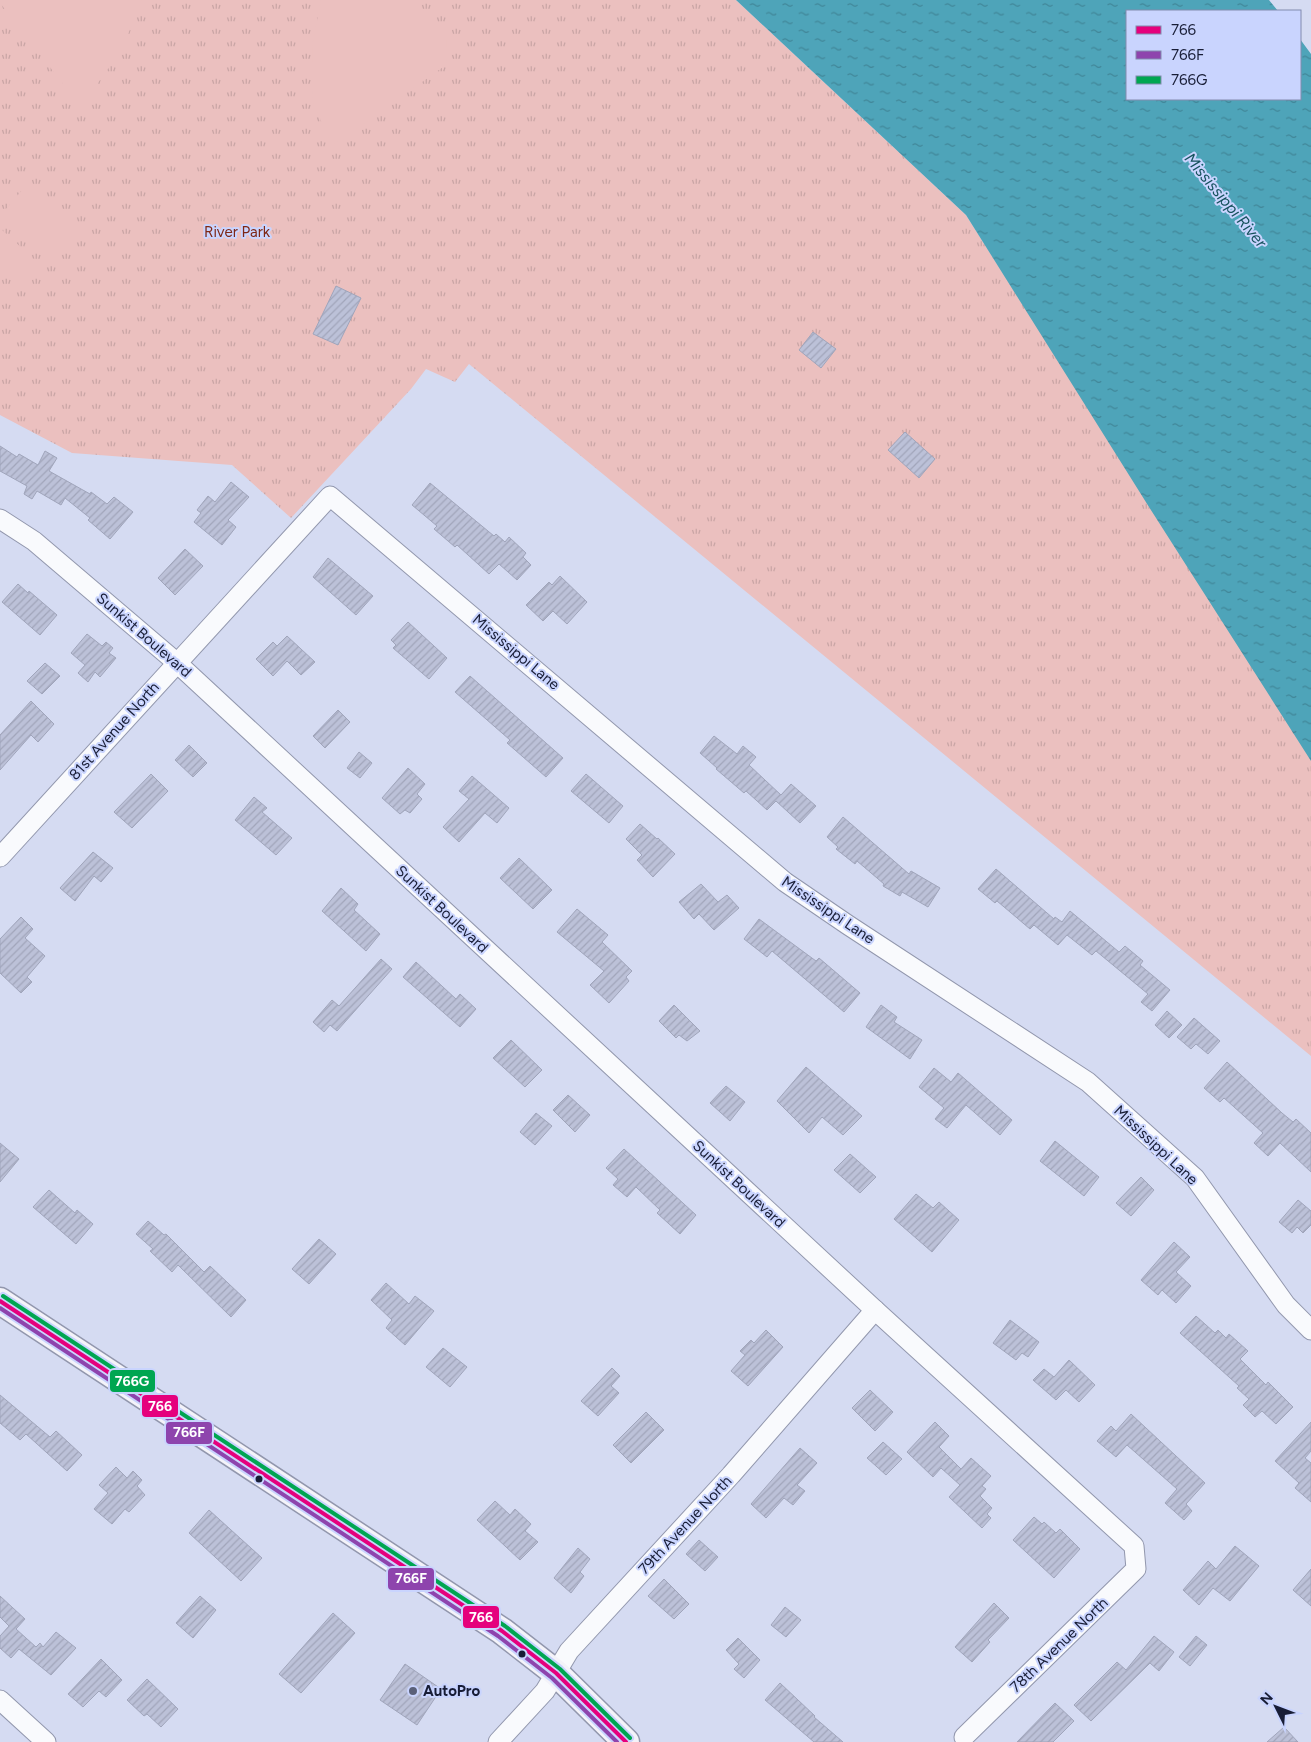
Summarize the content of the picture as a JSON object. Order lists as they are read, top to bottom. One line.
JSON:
{"streets":{"street":["Sunkist Boulevard","Mississippi Lane","81st Avenue North","79th Avenue North","78th Avenue North"]},"crossings":[["Sunkist Boulevard","81st Avenue North"],["Sunkist Boulevard","79th Avenue North"],["Sunkist Boulevard","78th Avenue North"],["Mississippi Lane","81st Avenue North"]],"water":["Mississippi River"],"parks":["River Park"],"places":["AutoPro"],"lines":["transit line 766G","transit line 766","transit line 766F"],"legend":["766","766F","766G"],"north":"top left"}
